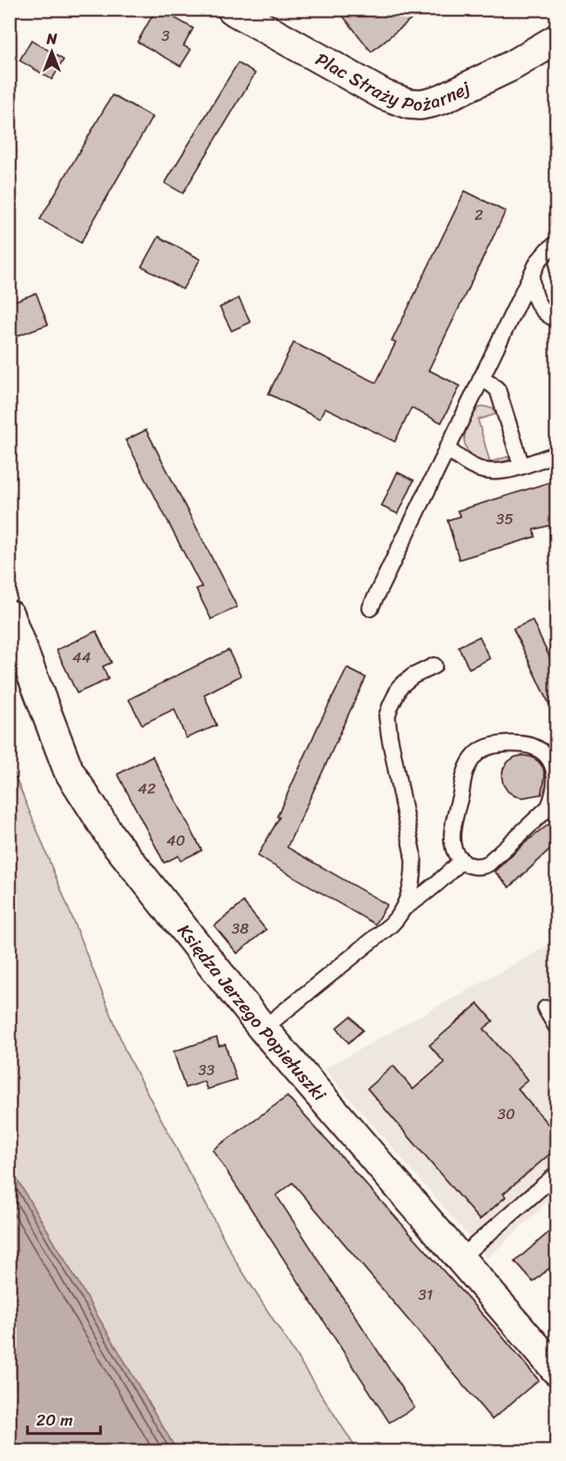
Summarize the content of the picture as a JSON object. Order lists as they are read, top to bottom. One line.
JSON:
{"streets":{"street":["Plac Straży Pożarnej","Księdza Jerzego Popiełuszki"]},"house_numbers":["3","2","35","44","42","40","38","33","30","31"],"scale_bar":"20 m","north":"top"}
